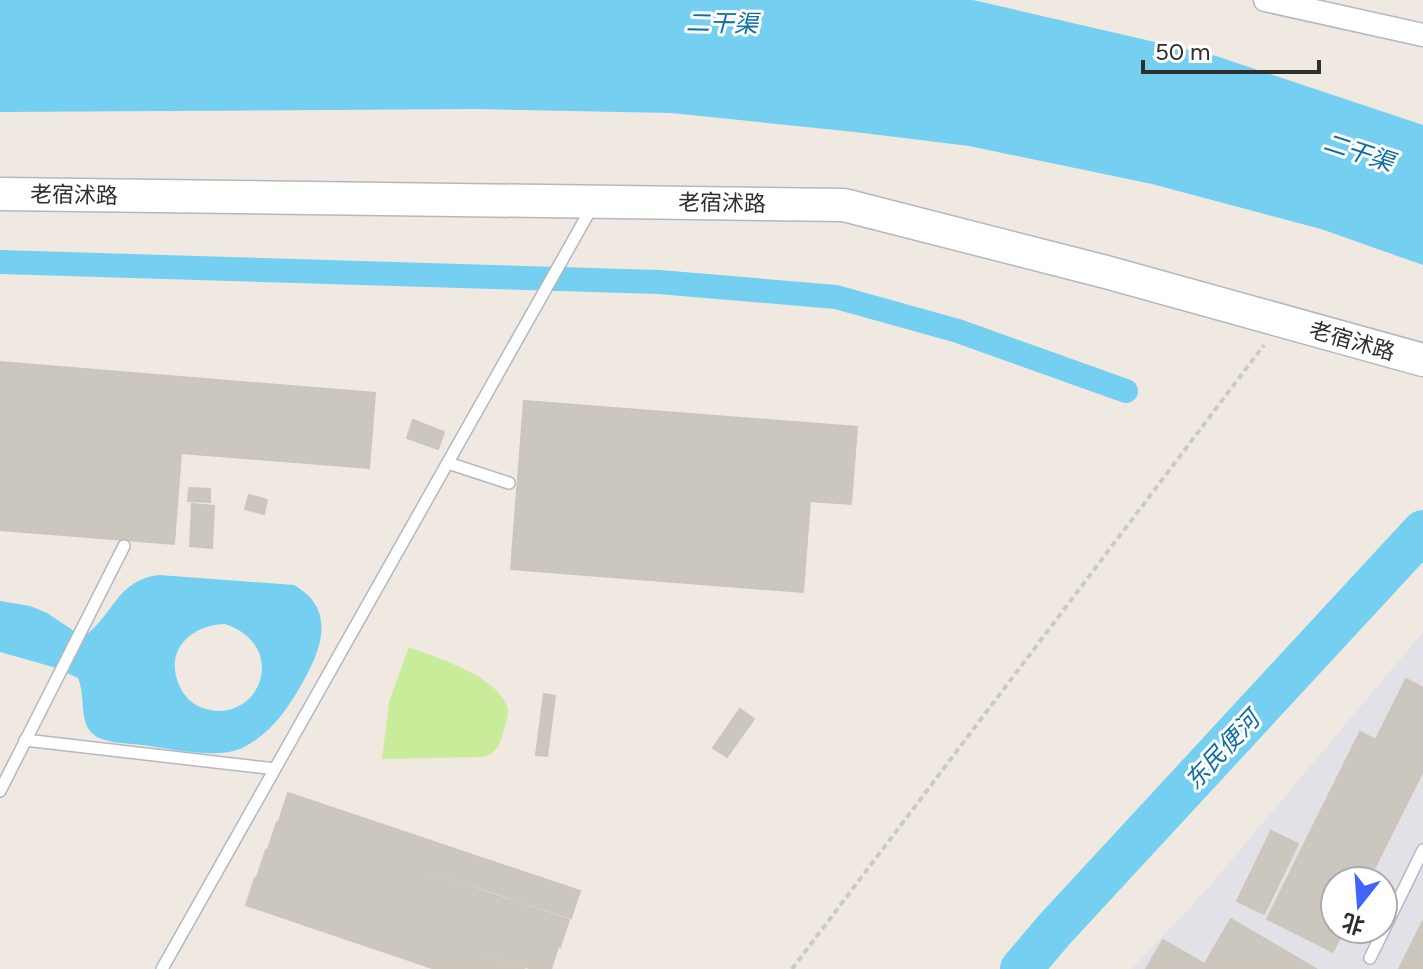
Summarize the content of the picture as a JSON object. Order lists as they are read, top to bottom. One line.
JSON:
{"streets":{"main road":["老宿沭路"]},"water":["二干渠","东民便河"],"scale_bar":"50 m","north":"bottom"}
